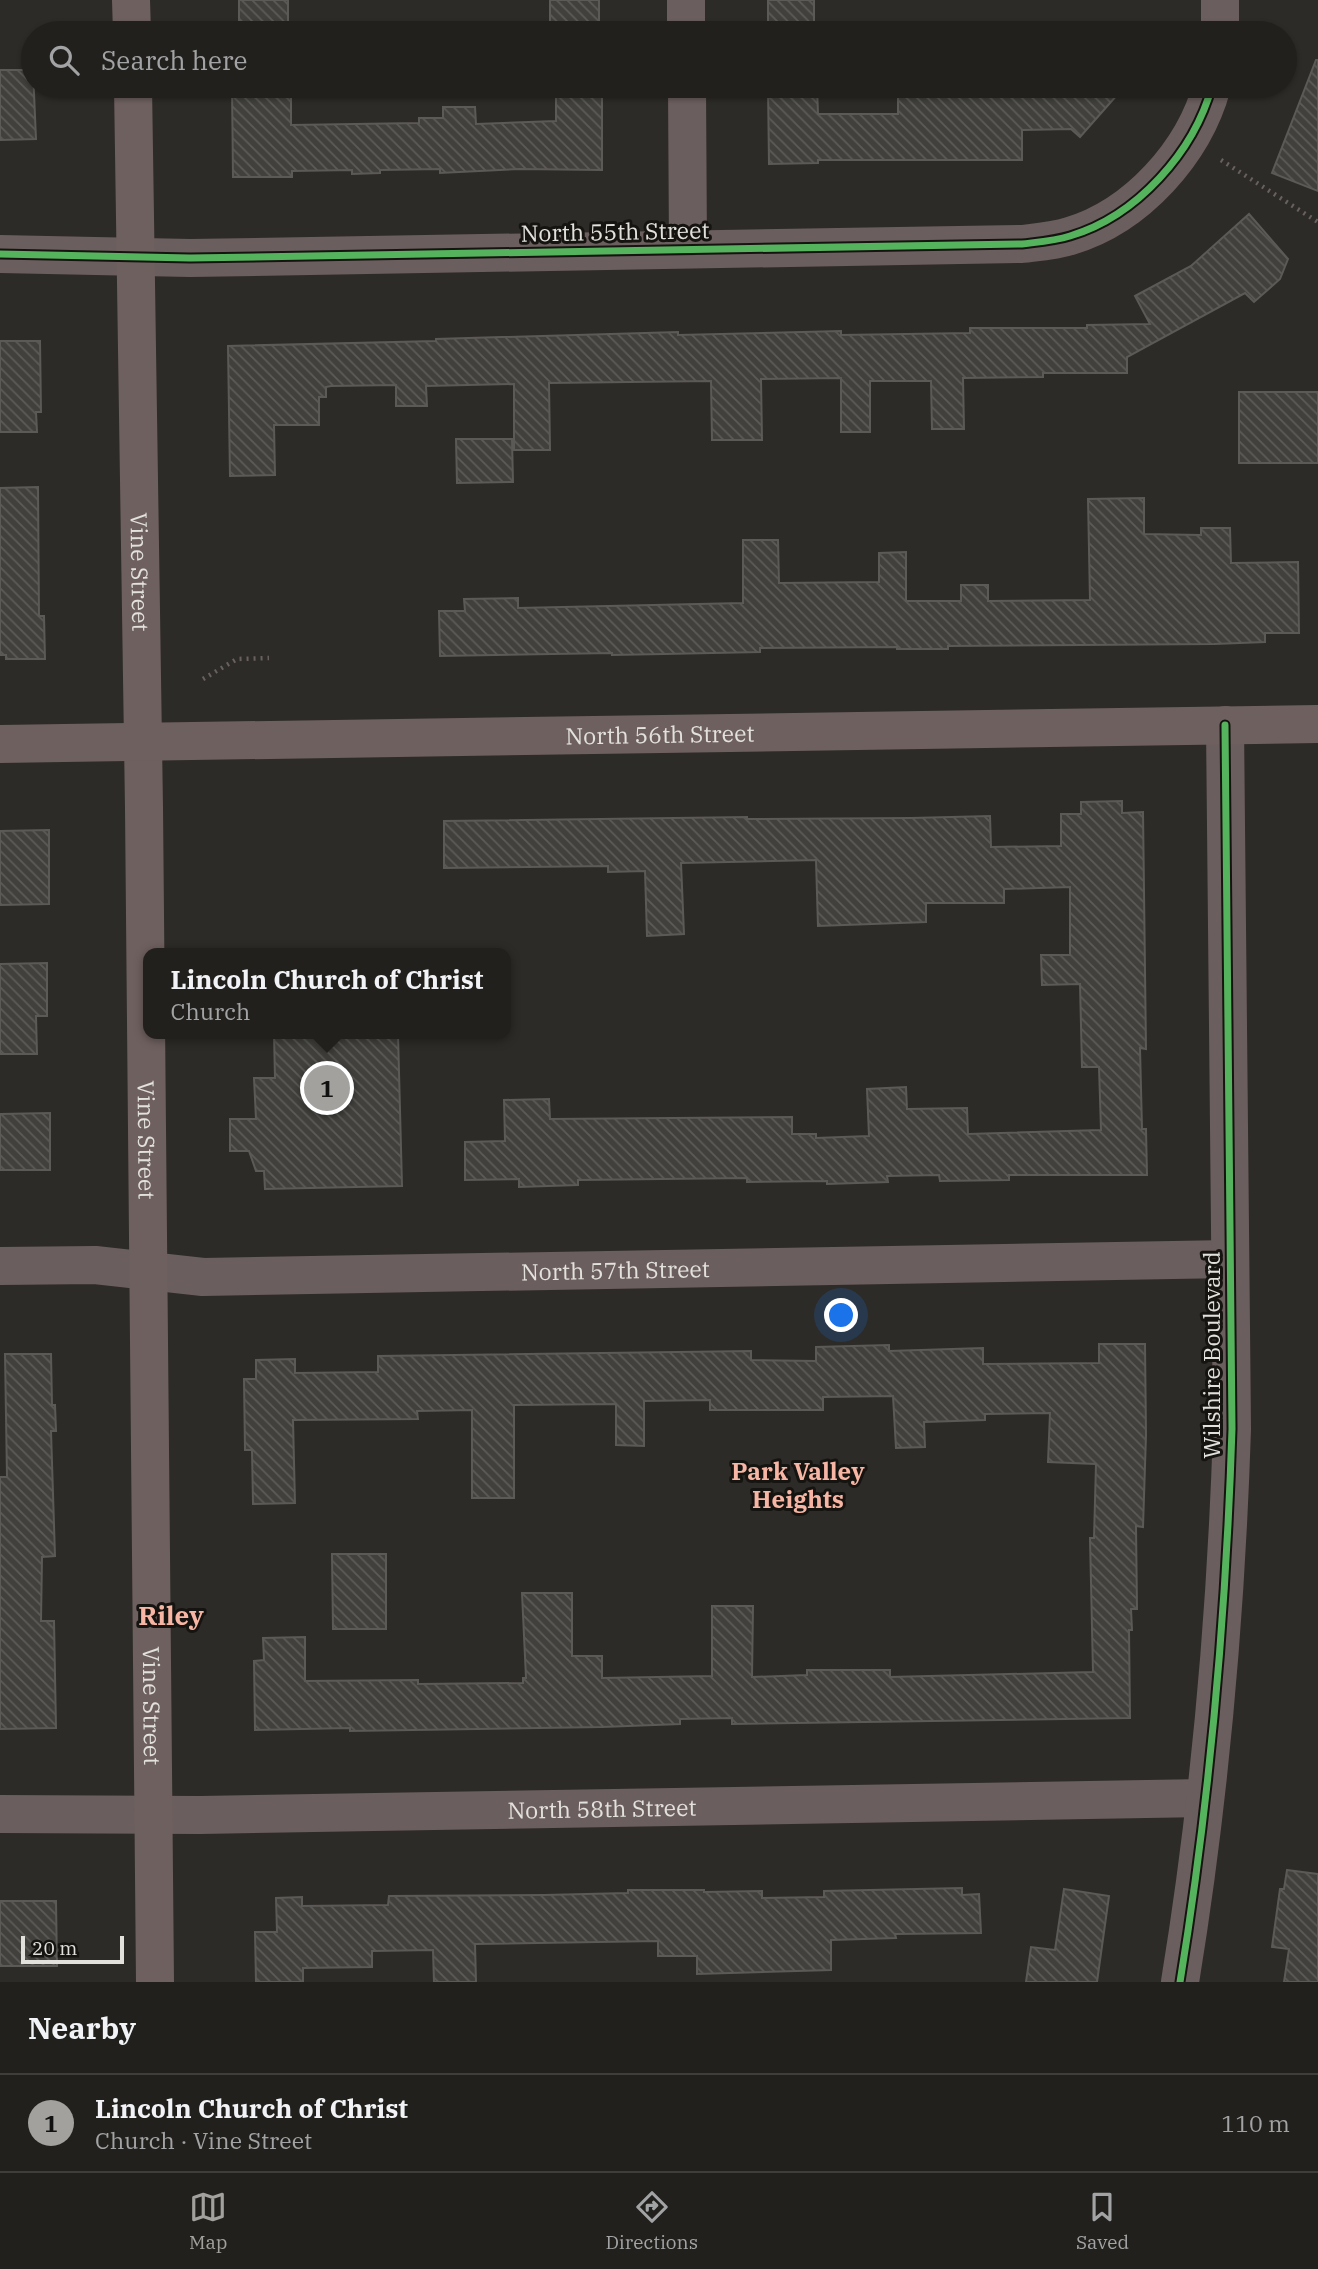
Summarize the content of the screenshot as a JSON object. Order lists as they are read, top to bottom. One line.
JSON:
{"streets":{"main road":["Vine Street","North 56th Street"],"street":["North 55th Street","North 57th Street","Wilshire Boulevard","North 58th Street"]},"crossings":[["North 55th Street","Vine Street"],["Vine Street","North 56th Street"],["Vine Street","North 57th Street"],["Vine Street","North 58th Street"],["North 56th Street","Wilshire Boulevard"],["North 57th Street","Wilshire Boulevard"],["Wilshire Boulevard","North 58th Street"]],"districts":["Park Valley Heights","Riley"],"scale_bar":"20 m","page":{"search":"Search here","popup":["Lincoln Church of Christ","Church"],"pins":"1","scale":"20 m","heading":"Nearby","list":[{"mark":"1","name":"Lincoln Church of Christ","note":"Church · Vine Street","value":"110 m"}],"nav":["Map","Directions","Saved"]}}
